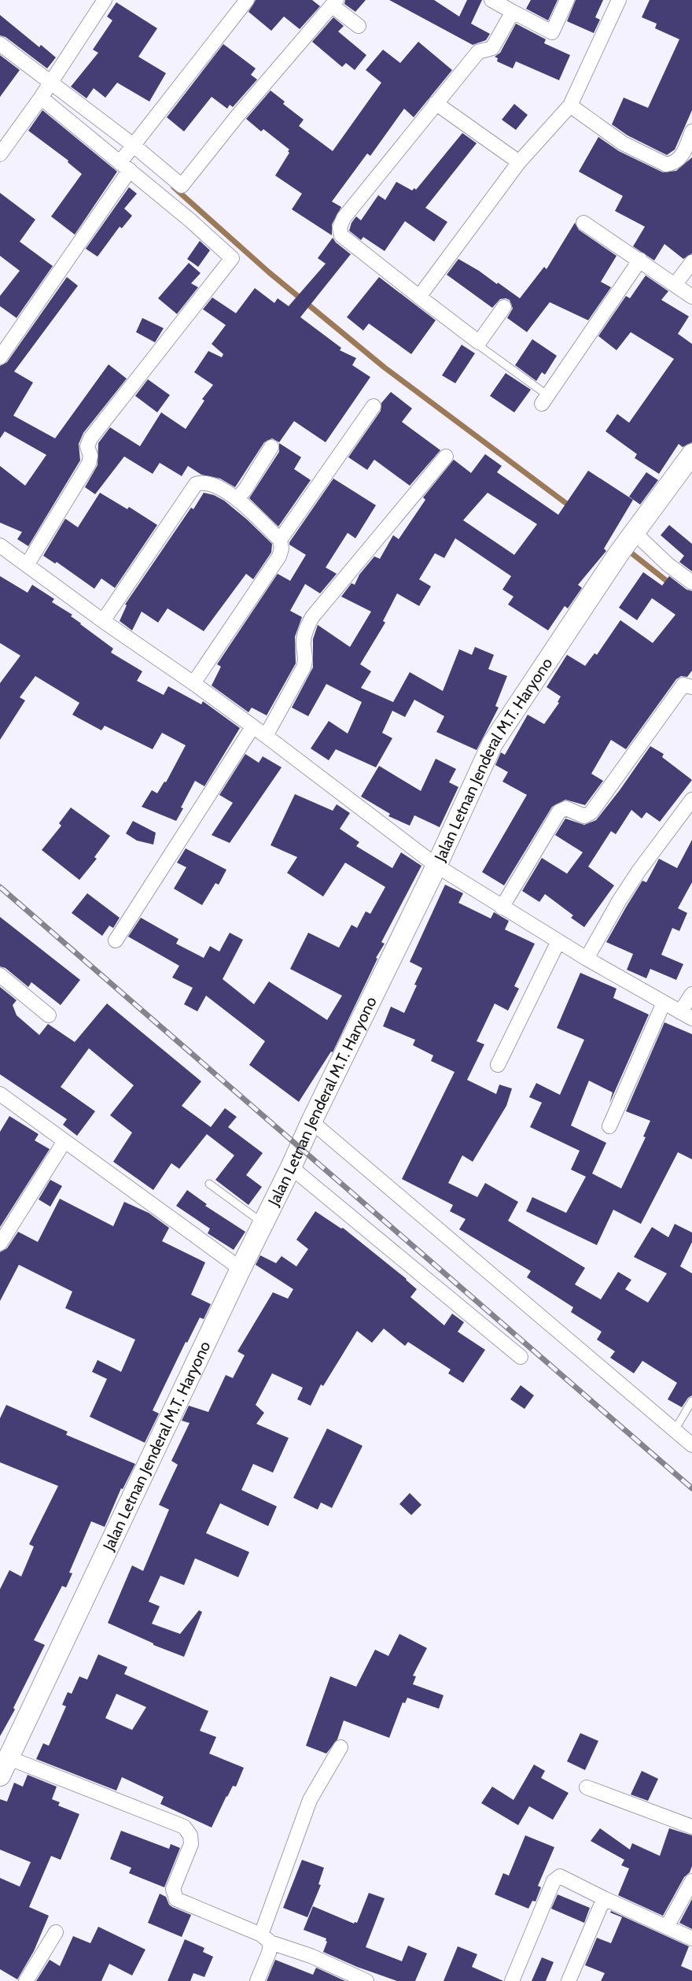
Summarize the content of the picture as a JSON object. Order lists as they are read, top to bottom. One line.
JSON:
{"streets":{"main road":["Jalan Letnan Jenderal M.T. Haryono"]}}
